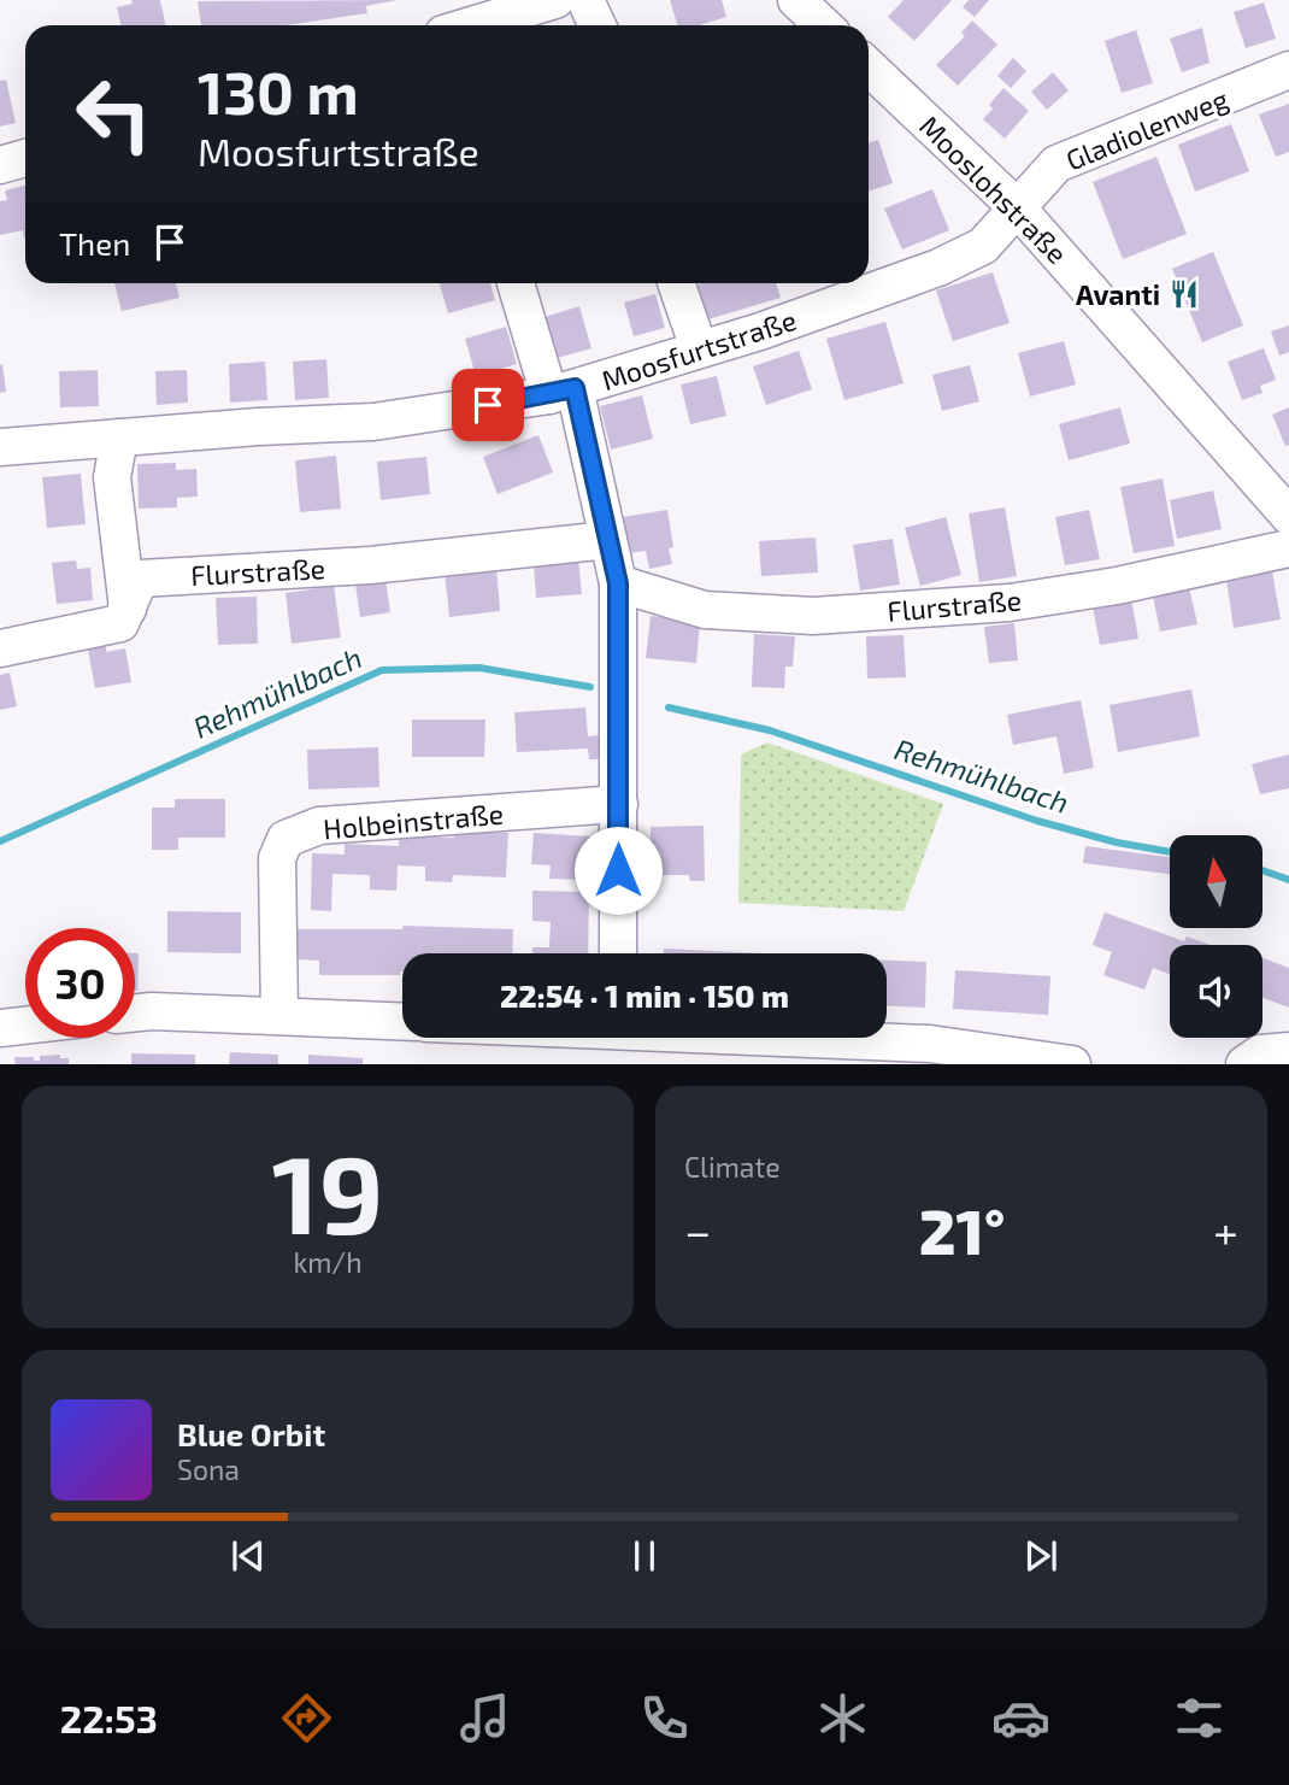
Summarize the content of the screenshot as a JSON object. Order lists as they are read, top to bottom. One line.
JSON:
{"streets":{"street":["Gladiolenweg","Mooslohstraße","Moosfurtstraße","Flurstraße","Holbeinstraße"]},"crossings":[["Gladiolenweg","Mooslohstraße"],["Gladiolenweg","Moosfurtstraße"],["Mooslohstraße","Moosfurtstraße"]],"water":["Rehmühlbach"],"places":{"restaurant":["Avanti"]},"north":"top","page":{"turn":["130 m","Moosfurtstraße"],"then":"Then","limit":"30","trip":"22:54 · 1 min · 150 m","tile":[["19","km/h"],"Climate"],"heat":["−","21°","+"],"song":["Blue Orbit","Sona"],"tabs":"22:53"}}
